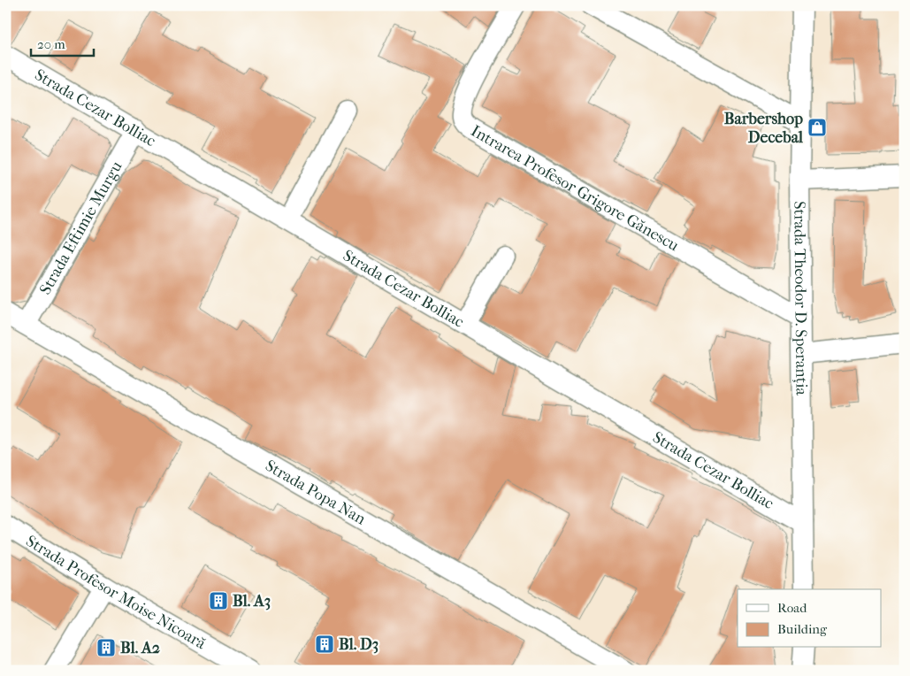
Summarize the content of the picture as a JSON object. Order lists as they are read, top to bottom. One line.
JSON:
{"streets":{"street":["Strada Cezar Bolliac","Intrarea Profesor Grigore Gănescu","Strada Eftimie Murgu","Strada Theodor D. Speranția","Strada Popa Nan","Strada Profesor Moise Nicoară"]},"crossings":[["Strada Cezar Bolliac","Strada Eftimie Murgu"],["Strada Cezar Bolliac","Strada Theodor D. Speranția"],["Intrarea Profesor Grigore Gănescu","Strada Theodor D. Speranția"],["Strada Eftimie Murgu","Strada Popa Nan"]],"places":{"shop":["Barbershop Decebal"],"building":["Bl. A3","Bl. D3","Bl. A2"]},"legend":["Road","Building"],"scale_bar":"20 m"}
